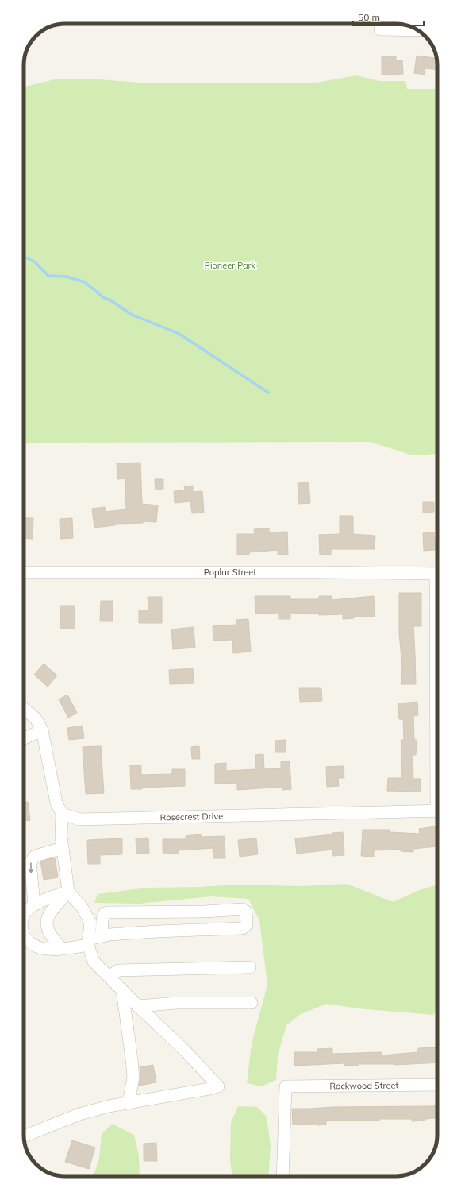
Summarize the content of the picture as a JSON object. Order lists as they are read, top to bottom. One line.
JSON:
{"streets":{"street":["Poplar Street","Rosecrest Drive","Rockwood Street"]},"parks":["Pioneer Park"],"scale_bar":"50 m"}
